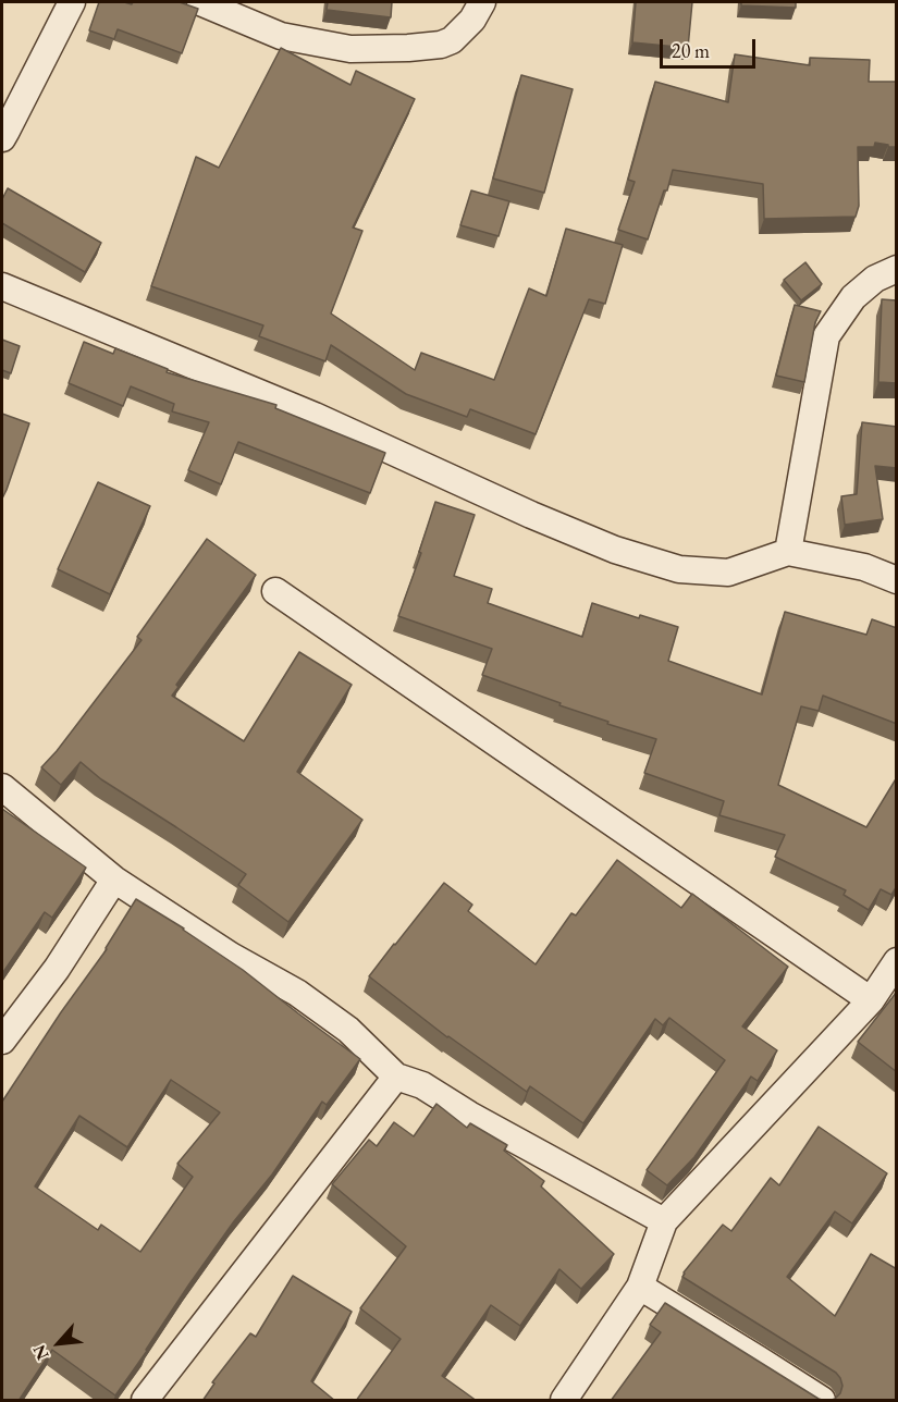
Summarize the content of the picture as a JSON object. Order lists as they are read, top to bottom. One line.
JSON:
{"scale_bar":"20 m","north":"bottom left"}
